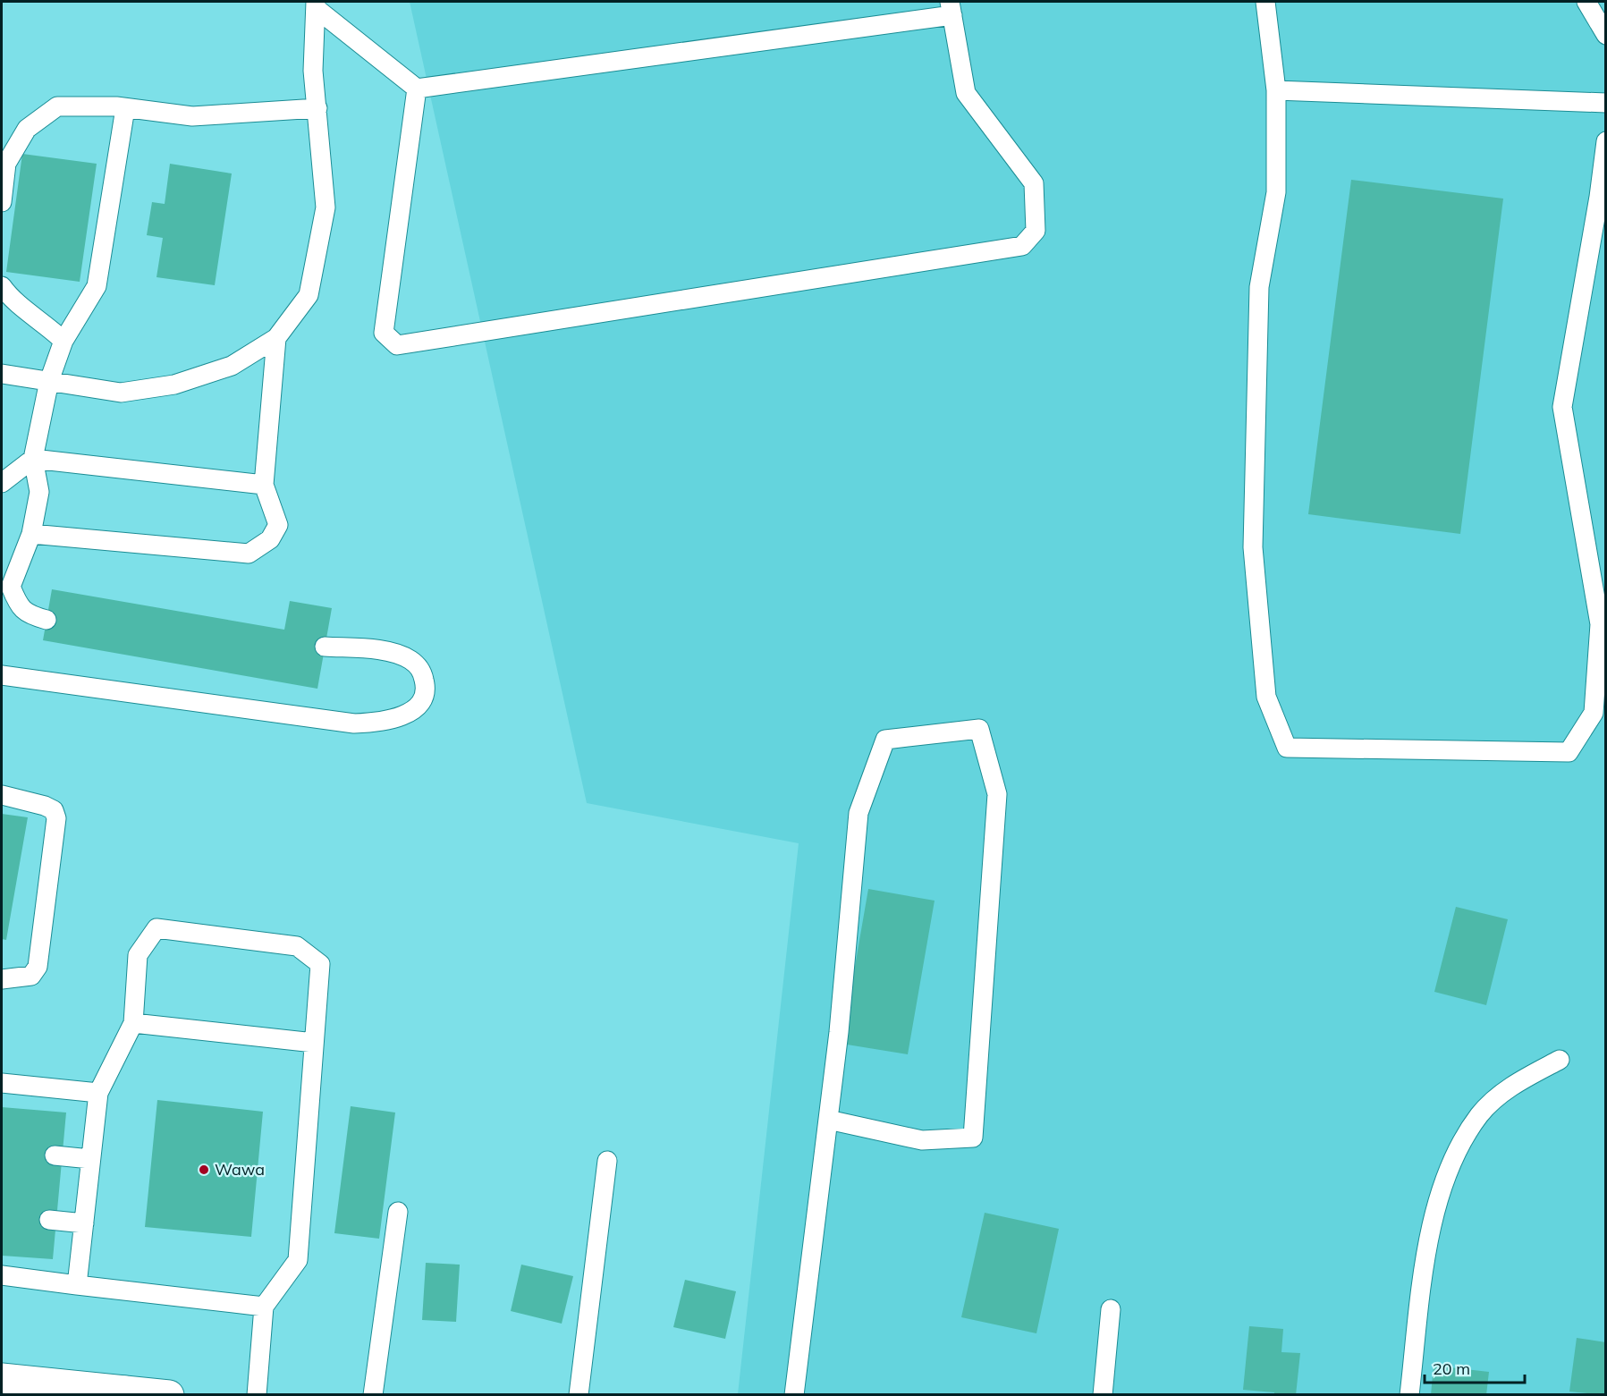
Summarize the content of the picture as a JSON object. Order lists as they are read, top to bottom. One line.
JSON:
{"places":["Wawa"],"scale_bar":"20 m"}
